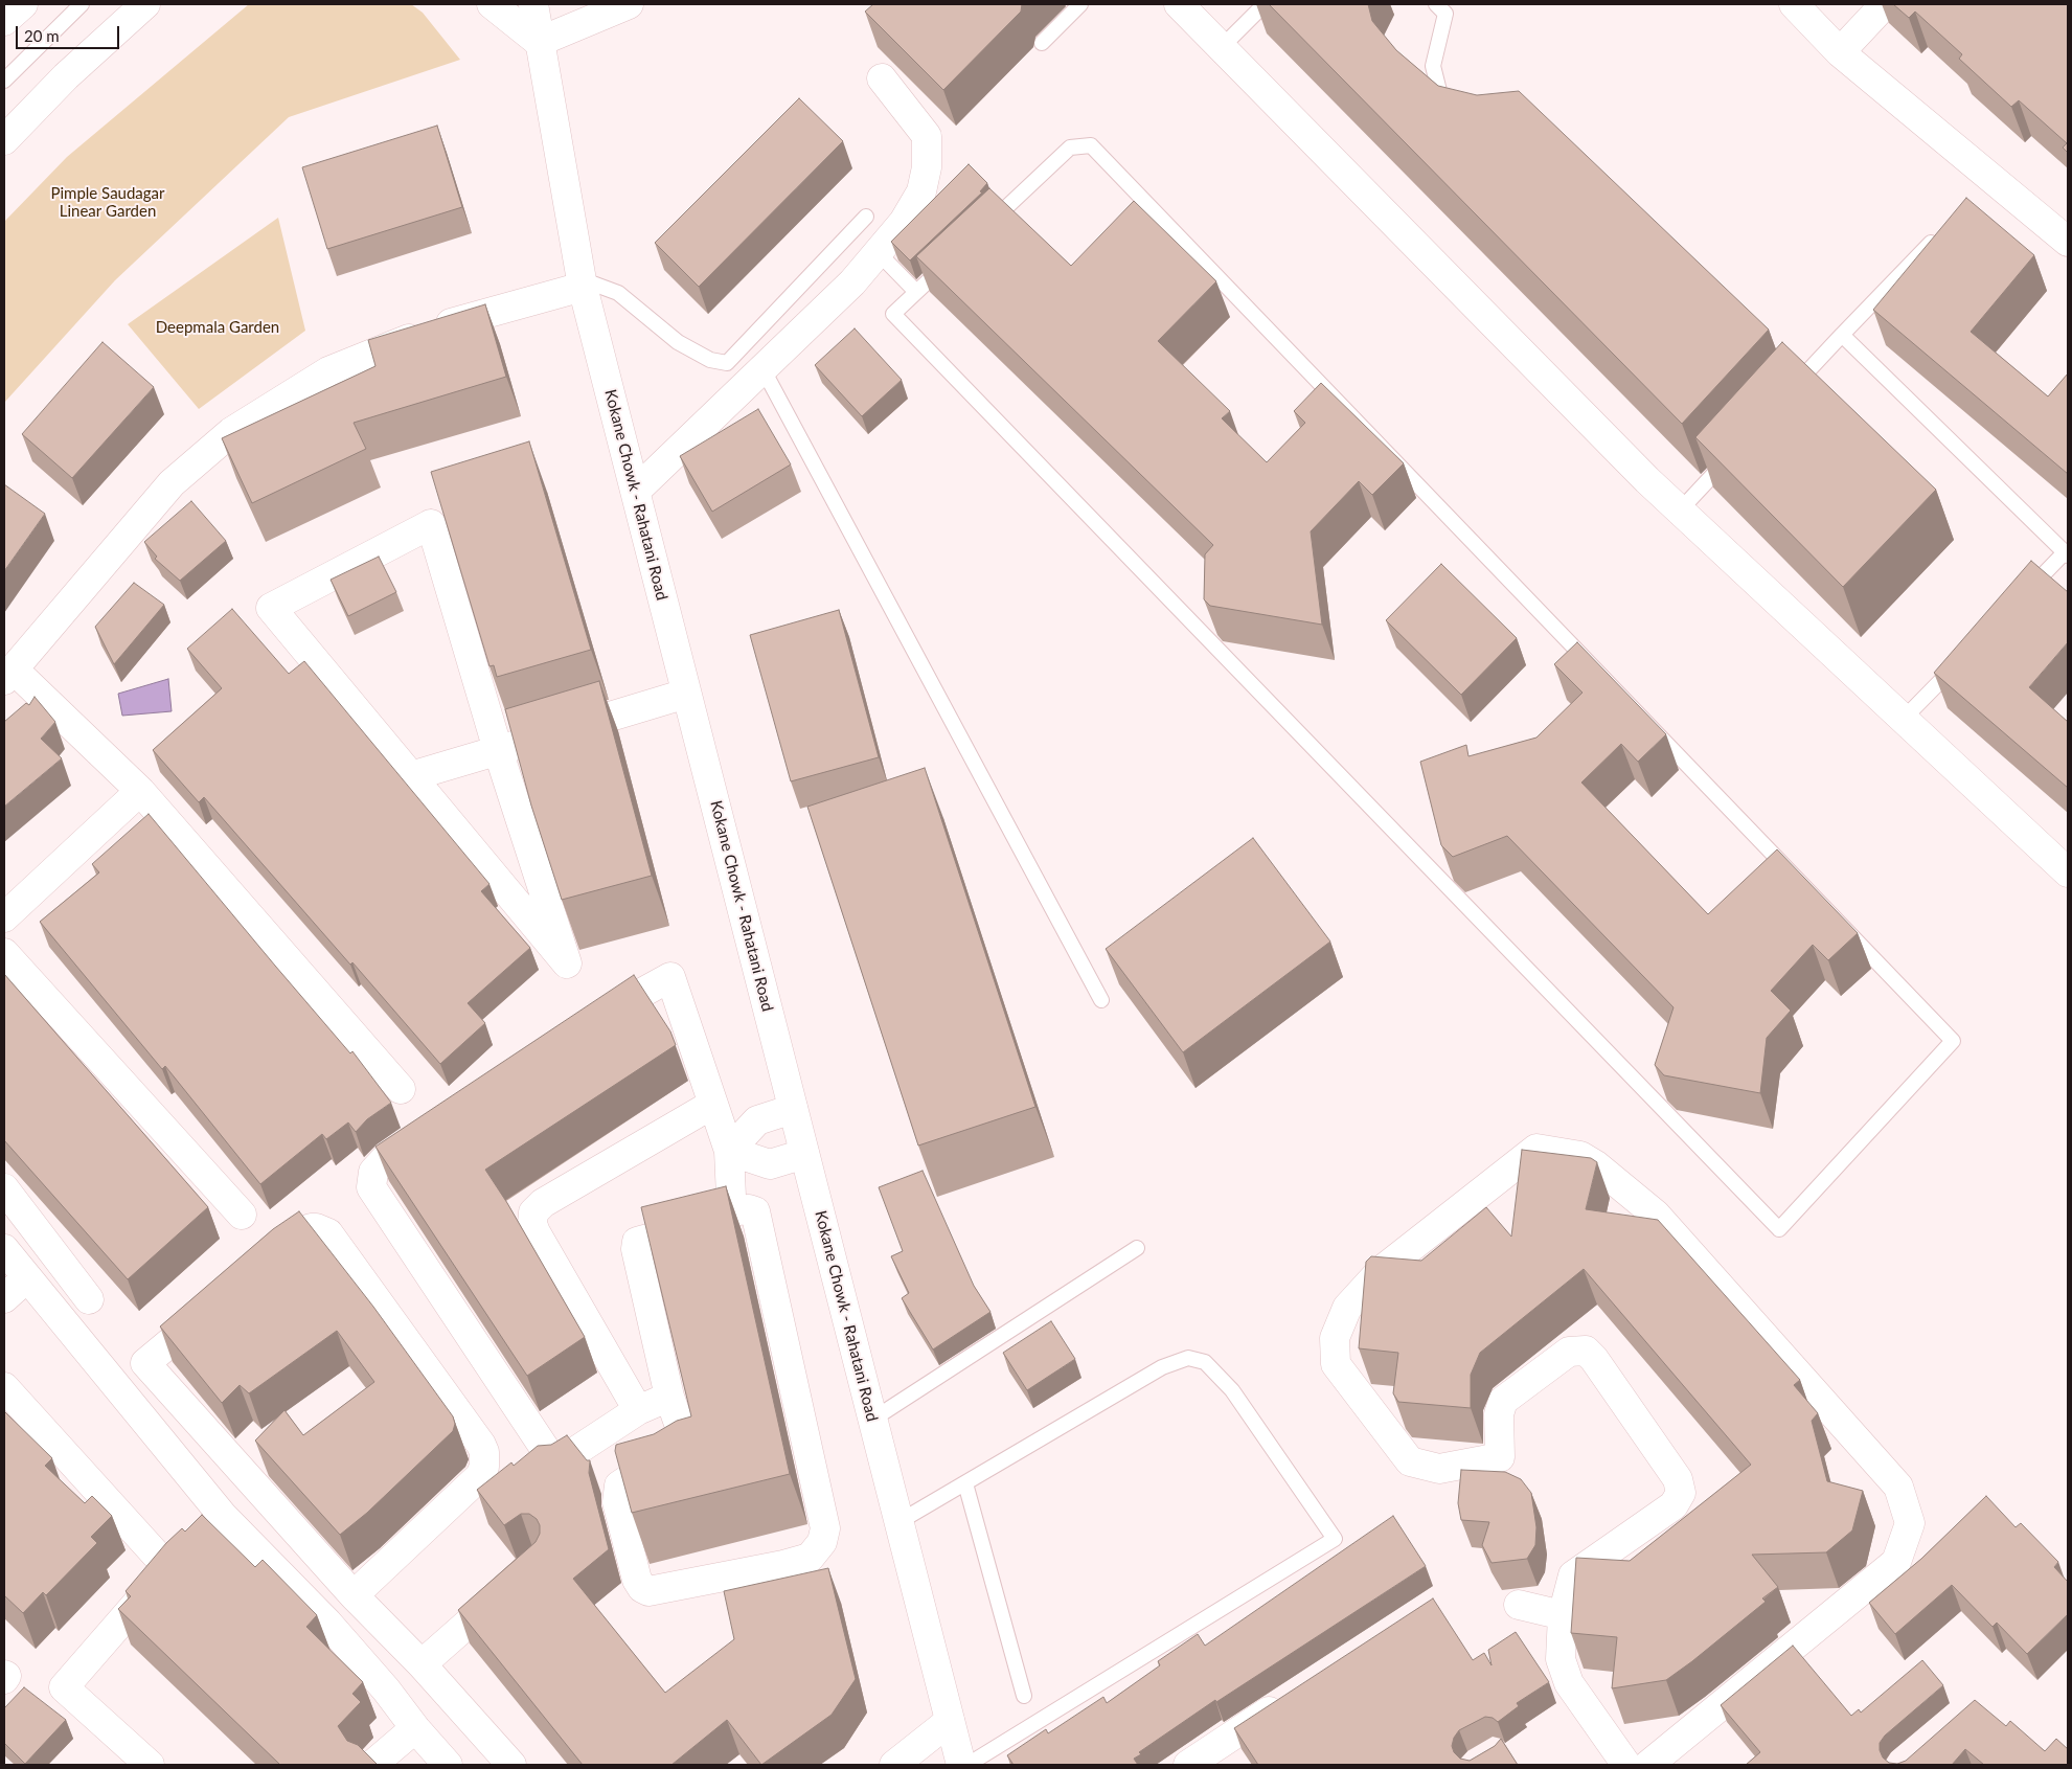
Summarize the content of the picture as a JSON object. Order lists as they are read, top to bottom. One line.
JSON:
{"streets":{"street":["Kokane Chowk - Rahatani Road"]},"parks":["Pimple Saudagar Linear Garden","Deepmala Garden"],"scale_bar":"20 m"}
